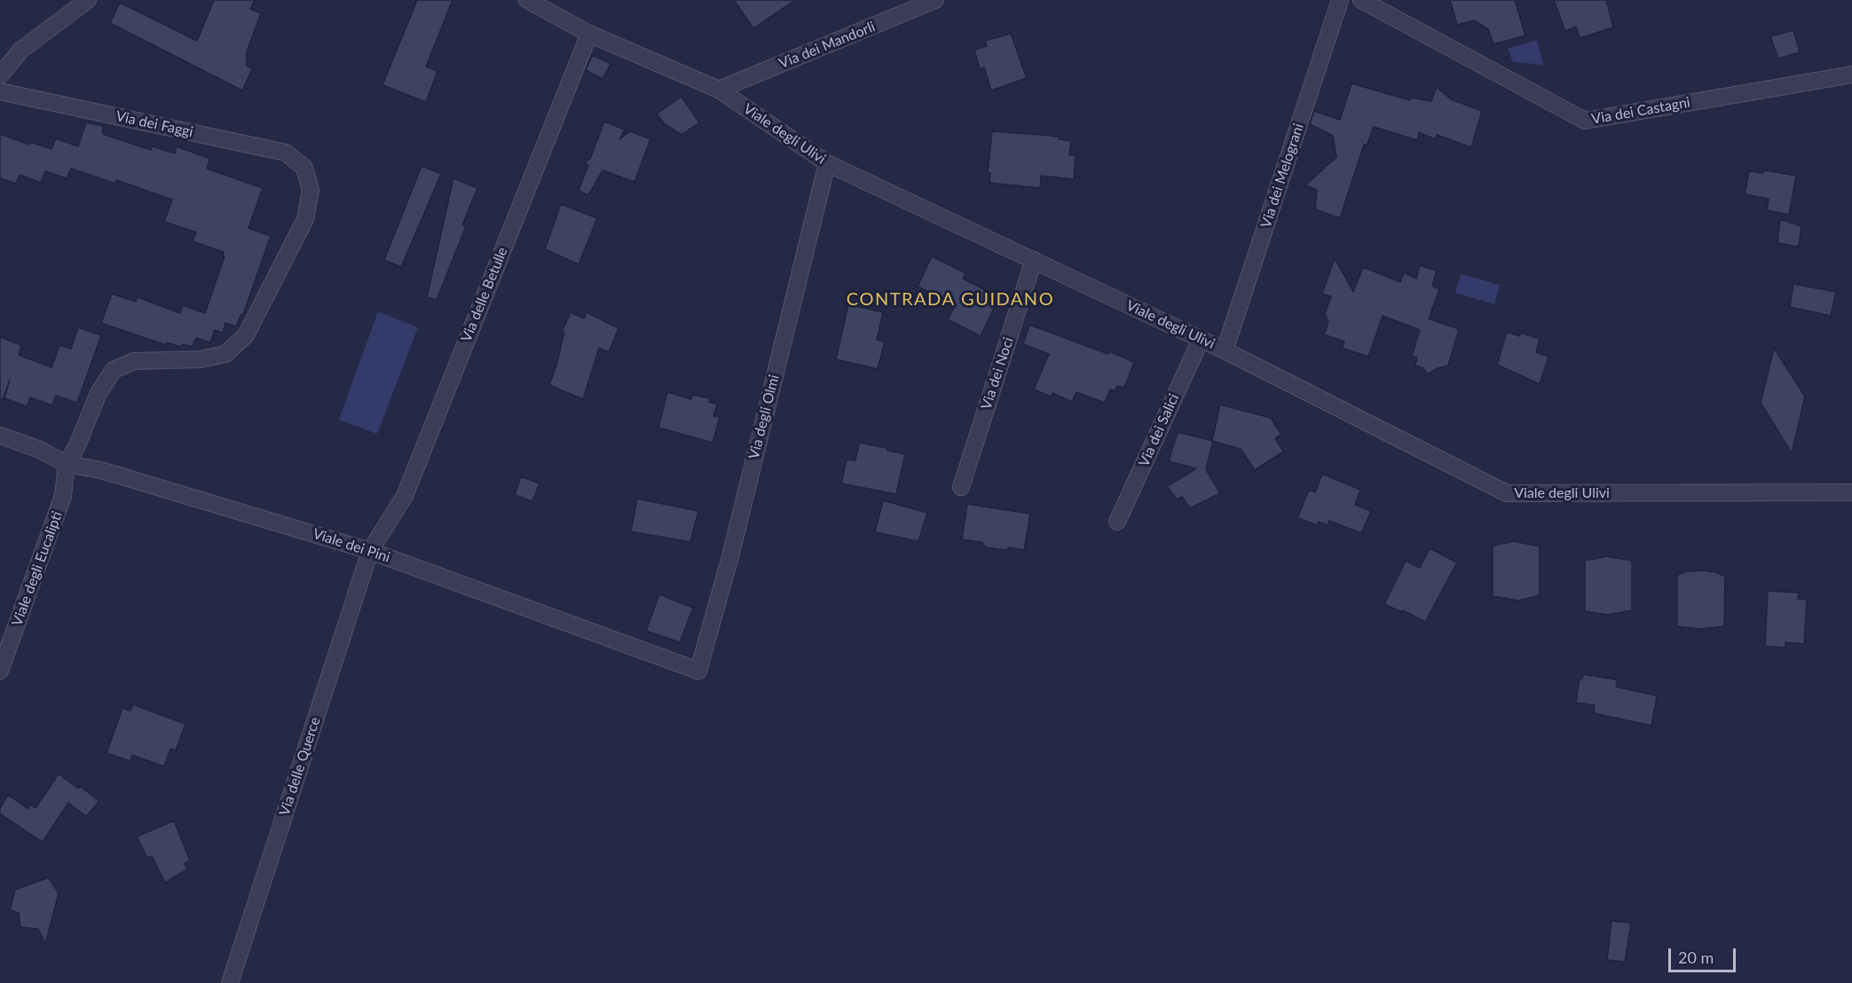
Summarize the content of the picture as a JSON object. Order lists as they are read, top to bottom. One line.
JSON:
{"streets":{"street":["Via dei Mandorli","Via dei Castagni","Via dei Faggi","Viale degli Ulivi","Via dei Melograni","Via delle Betulle","Via dei Noci","Via degli Olmi","Via dei Salici","Viale dei Pini","Viale degli Eucalipti","Via delle Querce"]},"crossings":[["Via dei Mandorli","Viale degli Ulivi"],["Via dei Faggi","Viale dei Pini"],["Via dei Faggi","Viale degli Eucalipti"],["Viale degli Ulivi","Via dei Melograni"],["Viale degli Ulivi","Via delle Betulle"],["Viale degli Ulivi","Via dei Noci"],["Viale degli Ulivi","Via degli Olmi"],["Viale degli Ulivi","Via dei Salici"],["Via delle Betulle","Viale dei Pini"],["Via delle Betulle","Via delle Querce"],["Via degli Olmi","Viale dei Pini"],["Viale dei Pini","Viale degli Eucalipti"],["Viale dei Pini","Via delle Querce"]],"districts":["CONTRADA GUIDANO"],"scale_bar":"20 m"}
